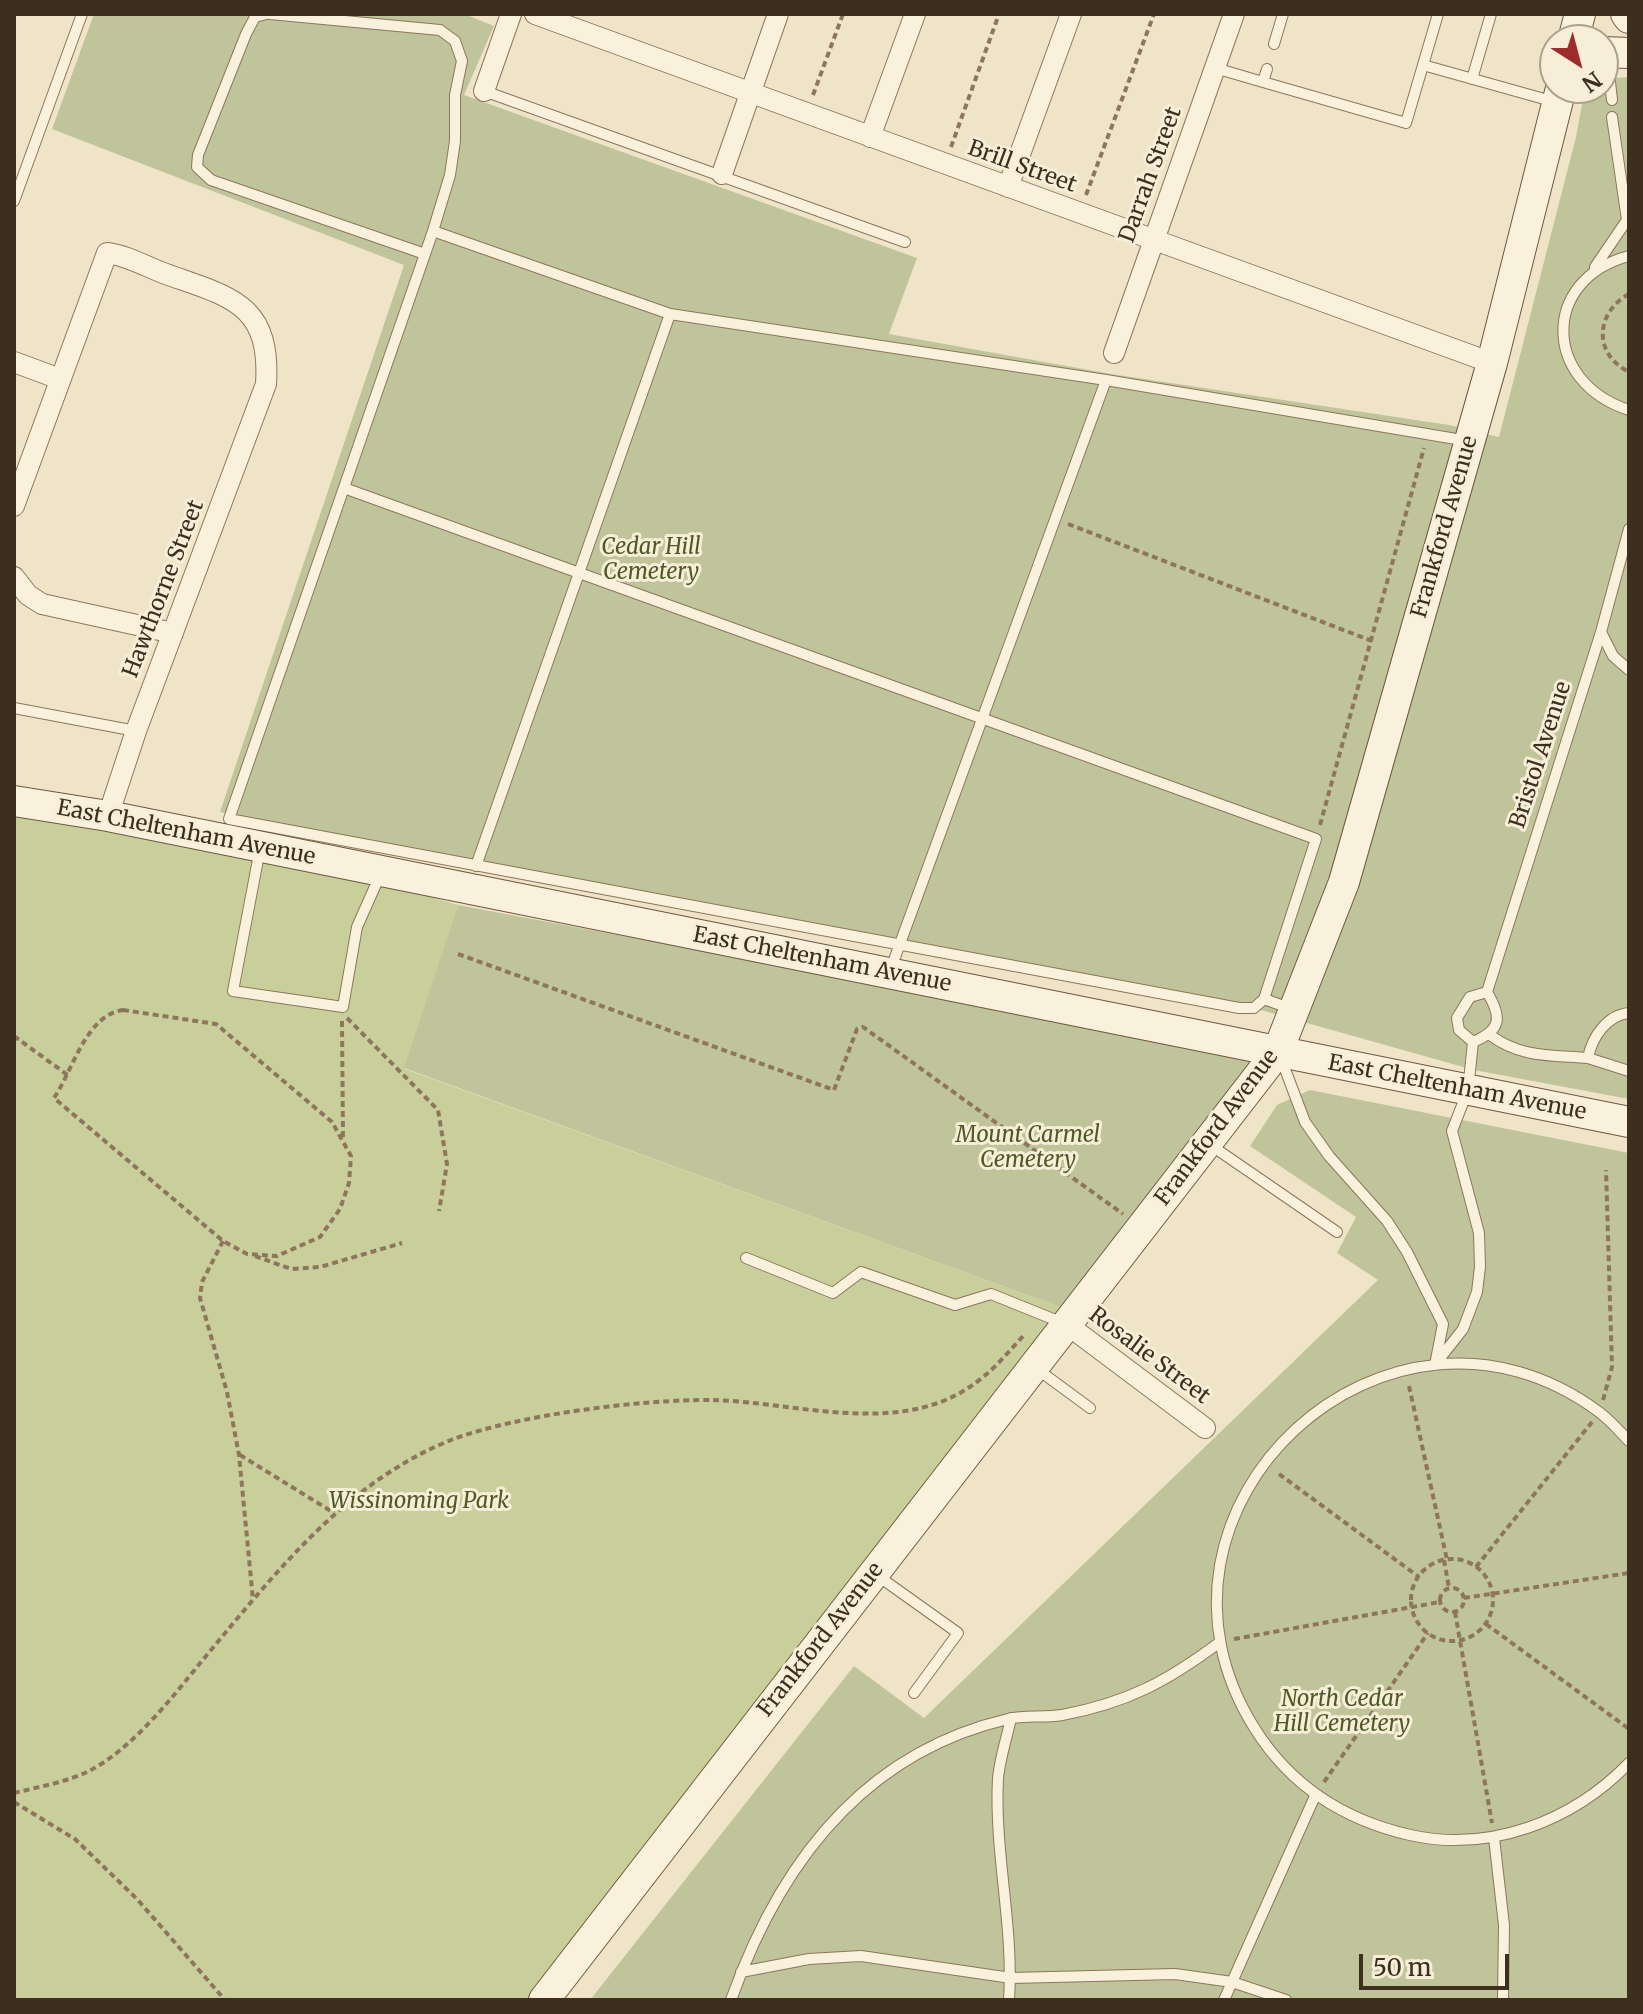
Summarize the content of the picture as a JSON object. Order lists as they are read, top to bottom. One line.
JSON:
{"streets":{"main road":["Frankford Avenue","East Cheltenham Avenue"],"street":["Brill Street","Darrah Street","Hawthorne Street","Rosalie Street"],"lane":["Bristol Avenue"]},"crossings":[["Brill Street","Darrah Street"],["Brill Street","Frankford Avenue"],["Frankford Avenue","East Cheltenham Avenue"],["Frankford Avenue","Rosalie Street"],["Hawthorne Street","East Cheltenham Avenue"]],"parks":["Cedar Hill Cemetery","Mount Carmel Cemetery","Wissinoming Park","North Cedar Hill Cemetery"],"scale_bar":"50 m","north":"bottom right"}
